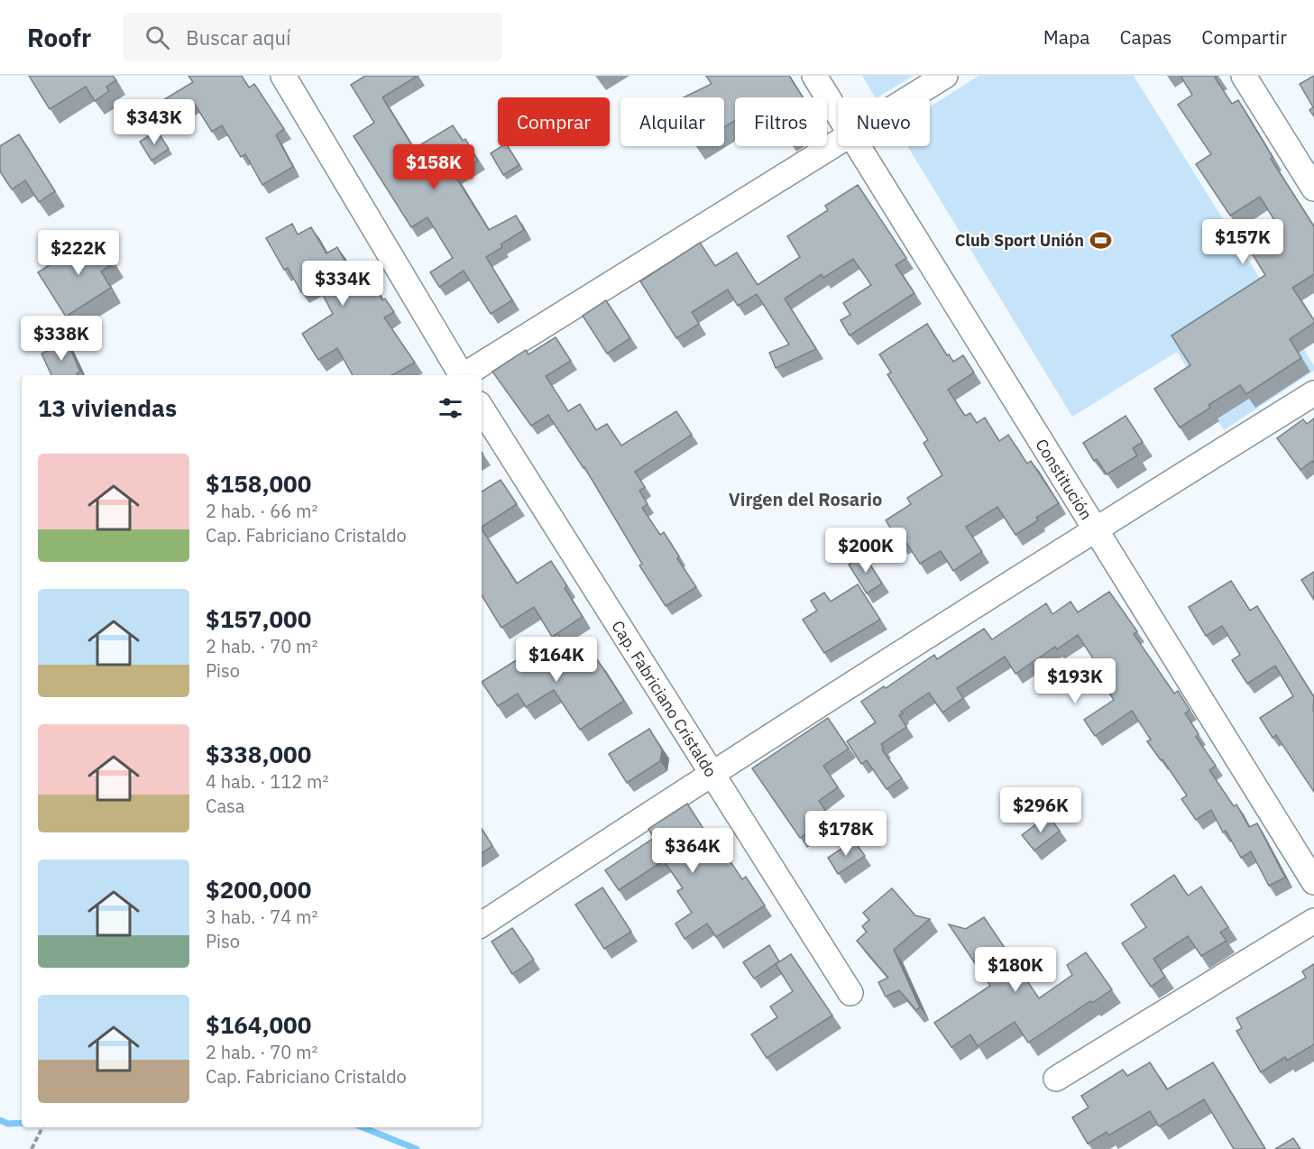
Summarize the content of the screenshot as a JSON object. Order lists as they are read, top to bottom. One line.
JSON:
{"streets":{"street":["Constitución","Cap. Fabriciano Cristaldo"]},"districts":["Virgen del Rosario"],"places":{"sports":["Club Sport Unión"]},"page":{"header":"Roofr","search":"Buscar aquí","nav":["Mapa","Capas","Compartir"],"chip":["Comprar","Alquilar","Filtros","Nuevo"],"price":["$343K","$158K","$157K","$222K","$334K","$338K","$200K","$164K","$193K","$296K","$178K","$364K","$180K"],"heading":"13 viviendas","list":[{"name":"$158,000","note":"2 hab. · 66 m² · Cap. Fabriciano Cristaldo"},{"name":"$157,000","note":"2 hab. · 70 m² · Piso"},{"name":"$338,000","note":"4 hab. · 112 m² · Casa"},{"name":"$200,000","note":"3 hab. · 74 m² · Piso"},{"name":"$164,000","note":"2 hab. · 70 m² · Cap. Fabriciano Cristaldo"}]}}
